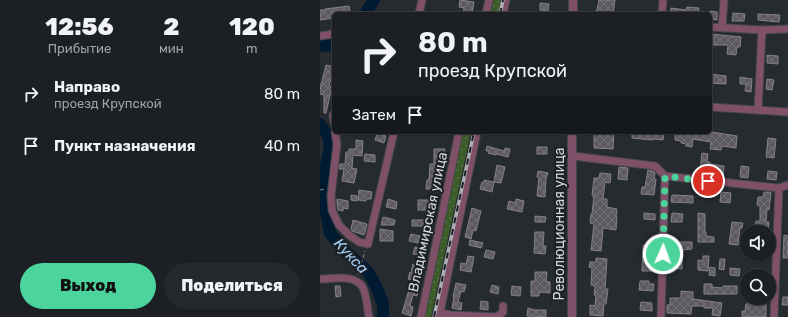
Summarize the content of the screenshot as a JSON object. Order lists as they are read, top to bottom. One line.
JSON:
{"streets":{"street":["Владимирская улица","Революционная улица"]},"water":["Кукса"],"page":{"eta":["12:56","Прибытие","2","мин","120","m"],"turn":["80 m","проезд Крупской"],"list":[{"name":"Направо","note":"проезд Крупской","value":"80 m"},{"name":"Пункт назначения","value":"40 m"}],"then":"Затем","buttons":["Выход","Поделиться"]}}
